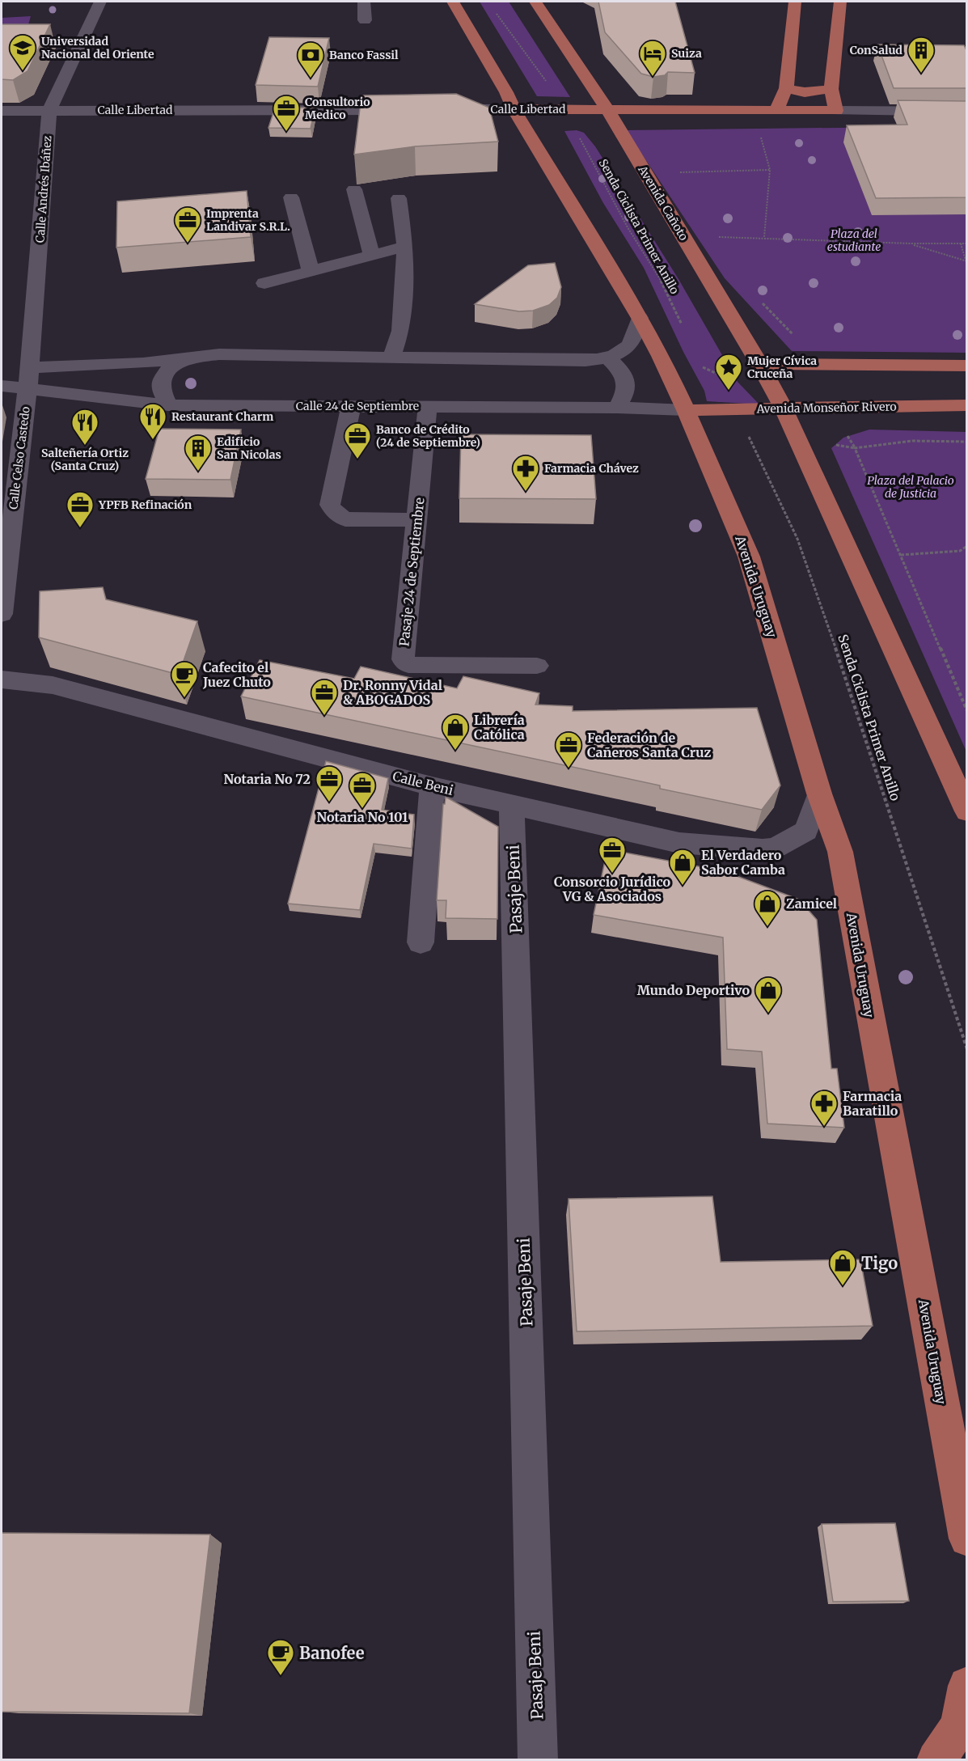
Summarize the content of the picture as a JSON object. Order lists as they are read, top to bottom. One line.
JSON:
{"streets":{"main road":["Calle Libertad","Avenida Cañoto","Avenida Monseñor Rivero","Avenida Uruguay"],"street":["Calle Andrés Ibáñez","Calle 24 de Septiembre","Calle Celso Castedo","Pasaje 24 de Septiembre","Calle Beni","Pasaje Beni"],"path":["Senda Ciclista Primer Anillo"]},"crossings":[["Calle Libertad","Calle Andrés Ibáñez"],["Calle Libertad","Avenida Cañoto"],["Calle Andrés Ibáñez","Calle 24 de Septiembre"],["Calle Andrés Ibáñez","Calle Celso Castedo"],["Avenida Cañoto","Avenida Monseñor Rivero"],["Senda Ciclista Primer Anillo","Avenida Monseñor Rivero"],["Calle 24 de Septiembre","Avenida Monseñor Rivero"],["Calle 24 de Septiembre","Calle Celso Castedo"],["Calle 24 de Septiembre","Pasaje 24 de Septiembre"],["Calle 24 de Septiembre","Avenida Uruguay"],["Avenida Monseñor Rivero","Avenida Uruguay"],["Avenida Uruguay","Calle Beni"],["Calle Beni","Pasaje Beni"]],"parks":["Plaza del estudiante","Plaza del Palacio de Justicia"],"places":{"school or university":["Universidad Nacional del Oriente"],"building":["ConSalud","Edificio San Nicolas"],"hotel":["Suiza"],"bank":["Banco Fassil"],"office":["Consultorio Medico","Imprenta Landivar S.R.L.","Banco de Crédito (24 de Septiembre)","YPFB Refinación","Dr. Ronny Vidal & ABOGADOS","Federación de Cañeros Santa Cruz","Notaria No 72","Notaria No 101","Consorcio Jurídico VG & Asociados"],"place":["Mujer Cívica Cruceña"],"restaurant":["Restaurant Charm","Salteñería Ortiz (Santa Cruz)"],"pharmacy":["Farmacia Chávez","Farmacia Baratillo"],"cafe":["Cafecito el Juez Chuto","Banofee"],"shop":["Librería Católica","El Verdadero Sabor Camba","Zamicel","Mundo Deportivo","Tigo"]}}
